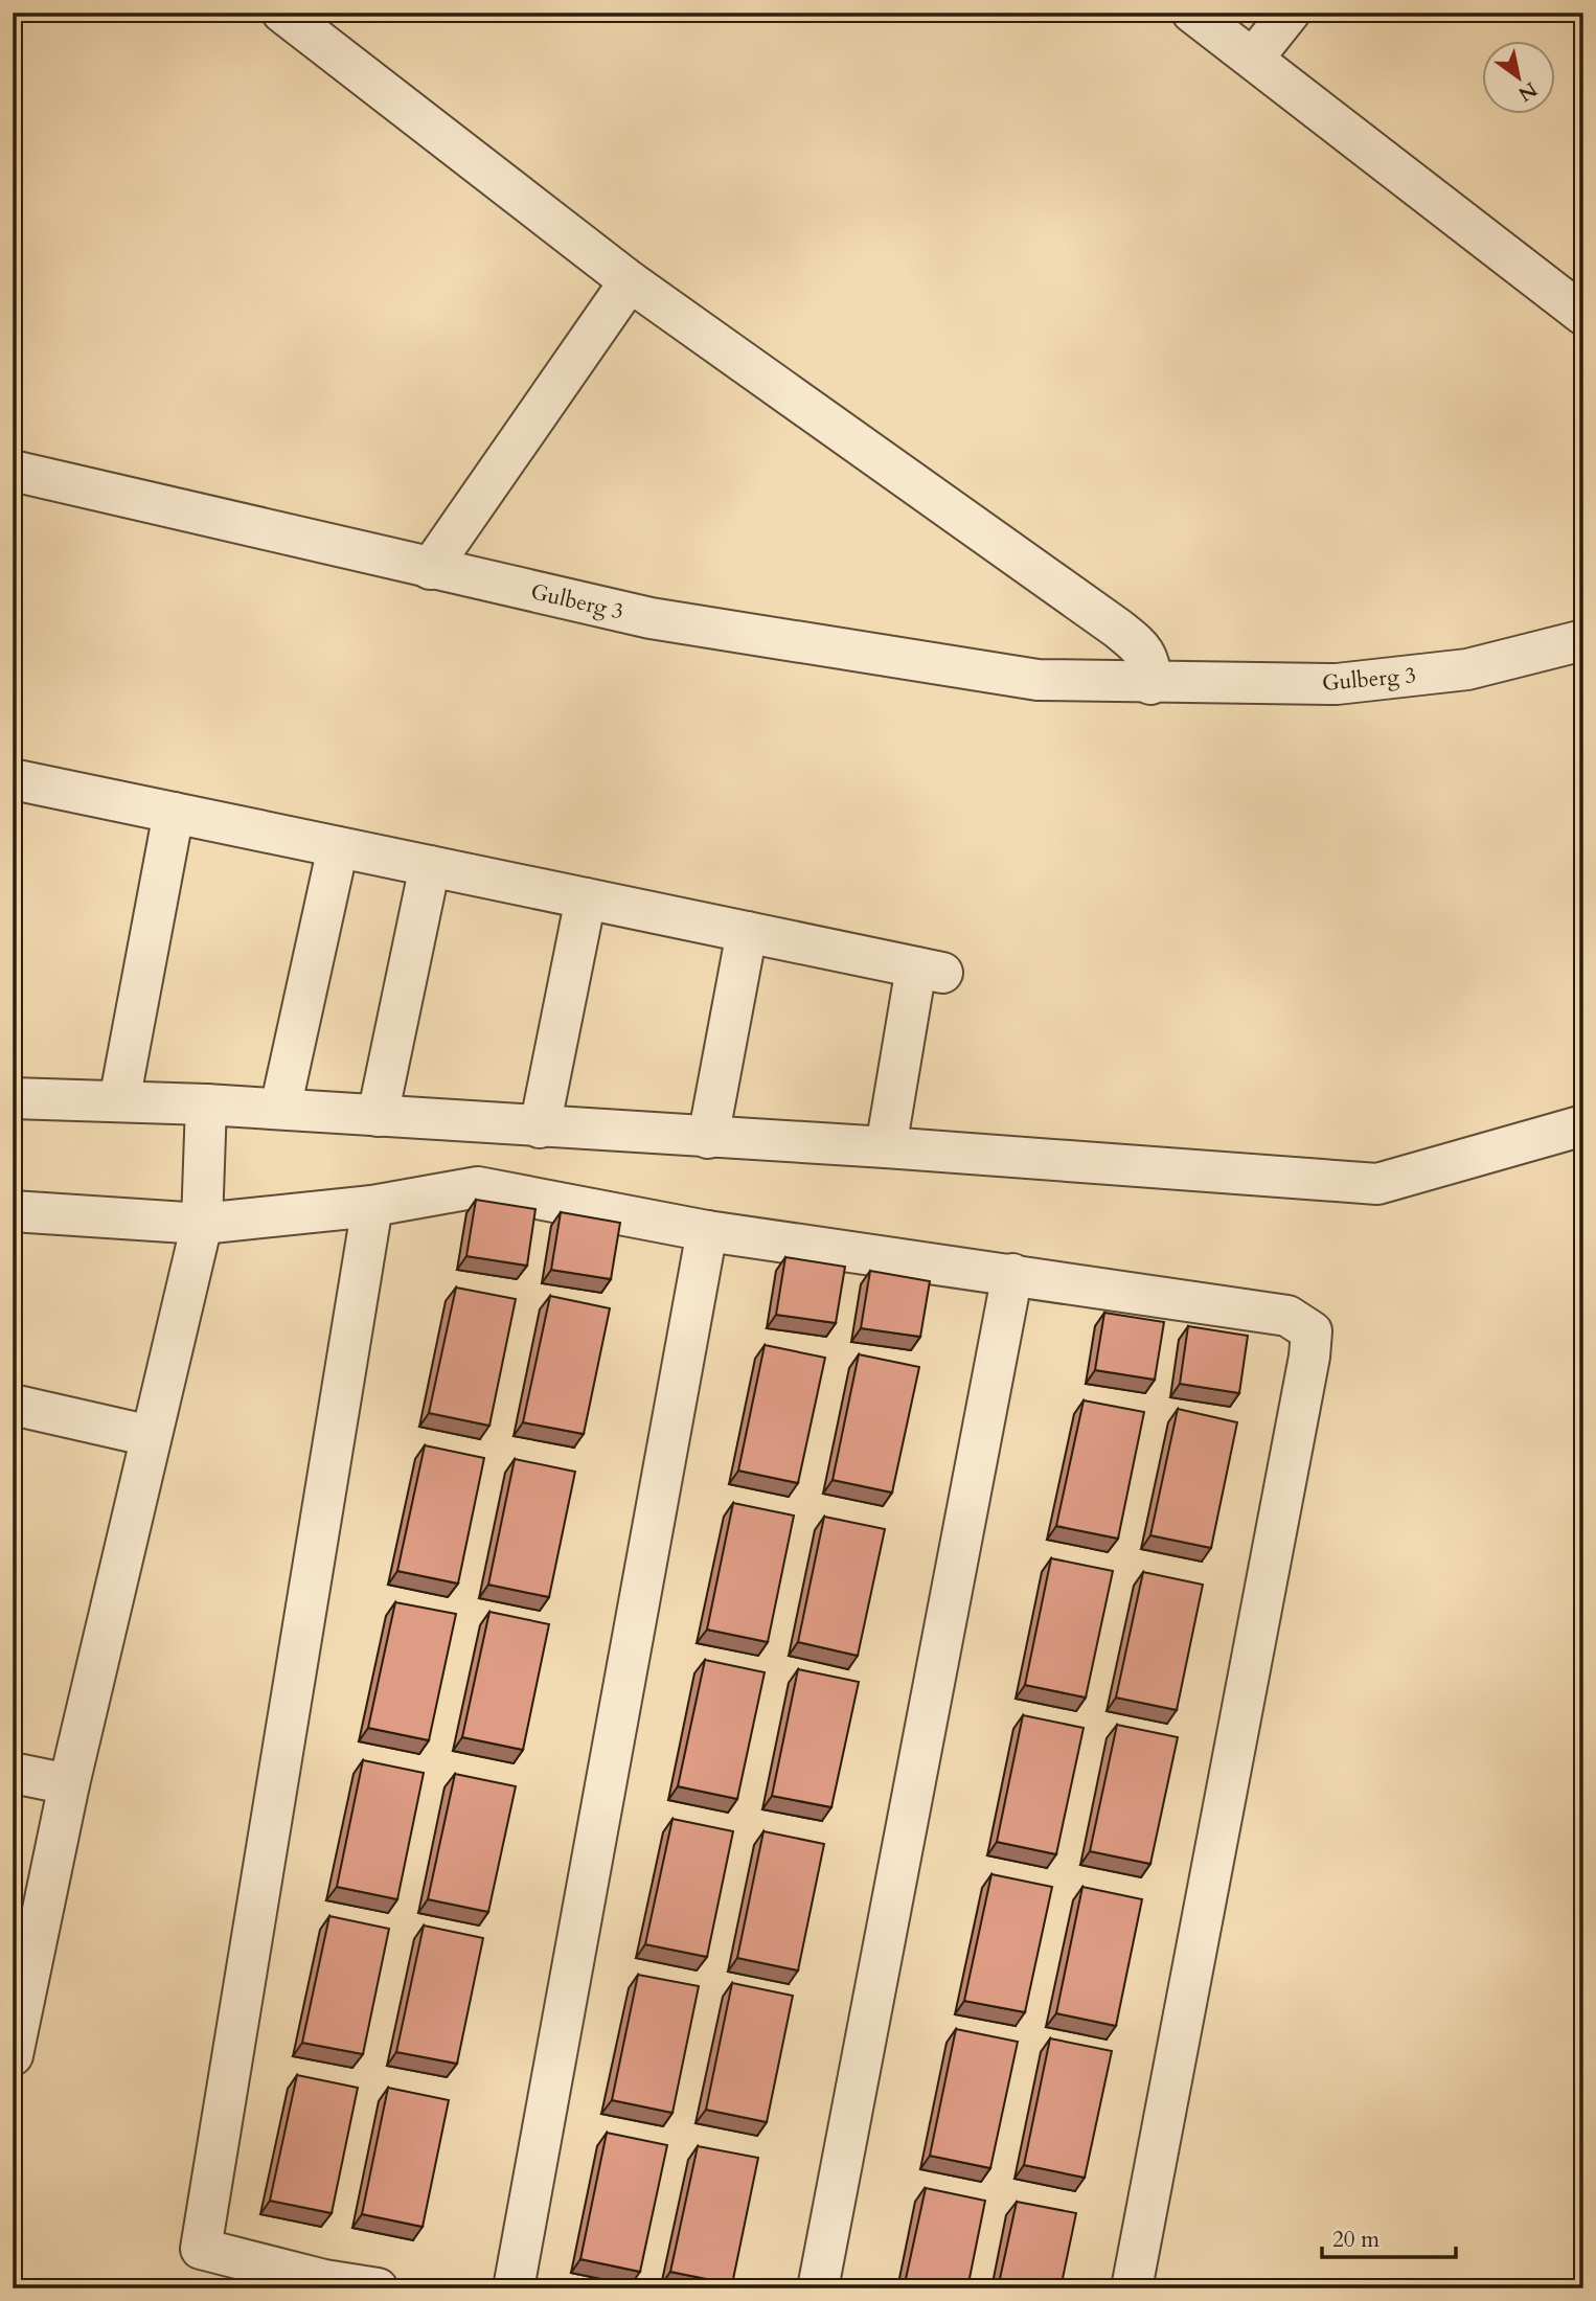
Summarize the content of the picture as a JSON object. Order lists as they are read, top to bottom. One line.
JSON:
{"streets":{"street":["Gulberg 3"]},"scale_bar":"20 m","north":"bottom right"}
